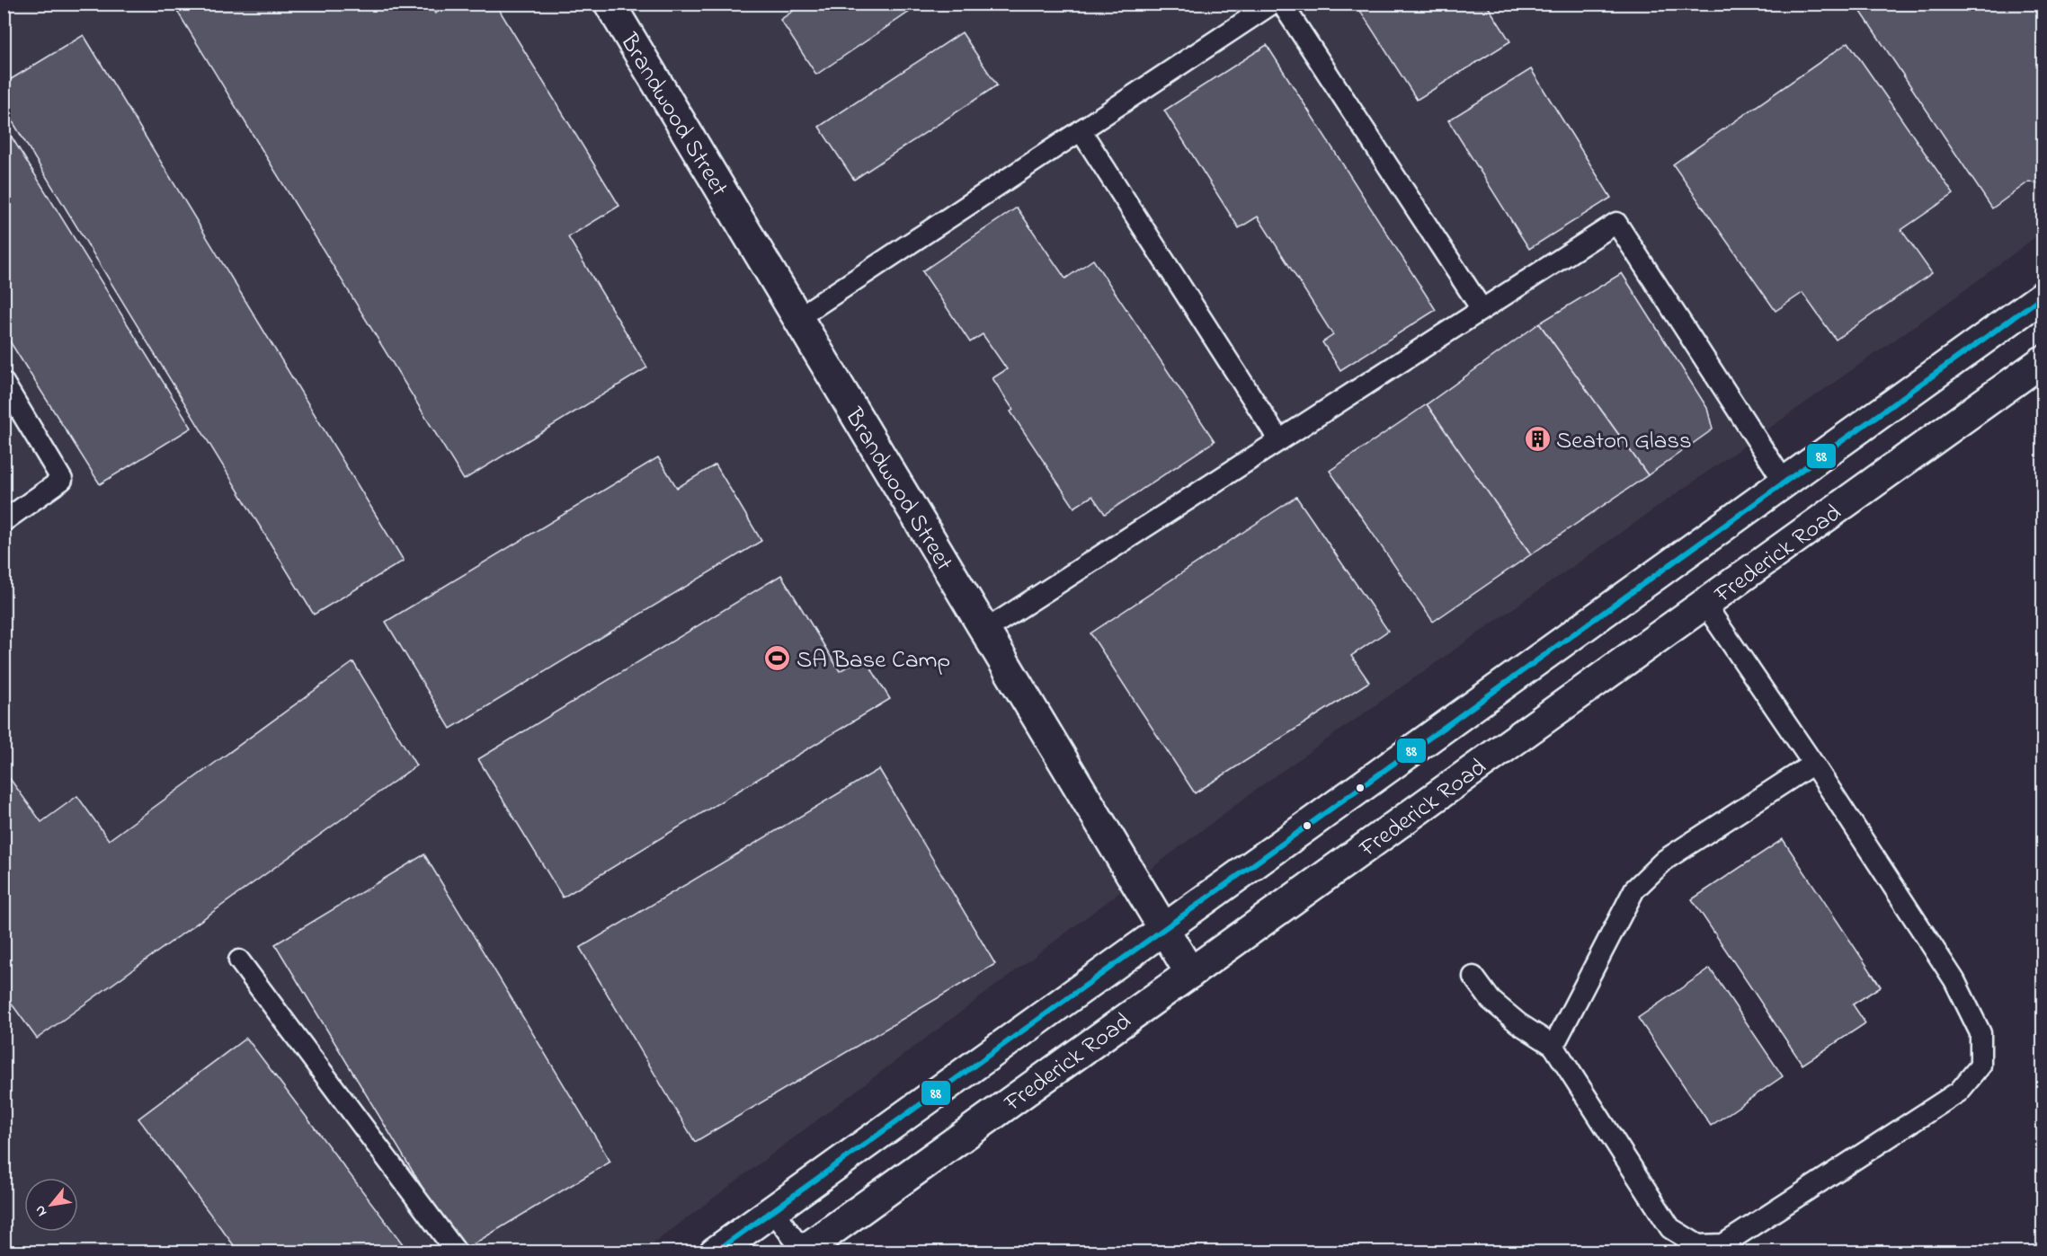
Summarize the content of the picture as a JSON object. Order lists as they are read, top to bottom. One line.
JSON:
{"streets":{"main road":["Brandwood Street","Frederick Road"]},"crossings":[["Brandwood Street","Frederick Road"]],"places":{"building":["Seaton Glass"],"sports":["SA Base Camp"]},"lines":["transit line 88"],"north":"bottom left"}
